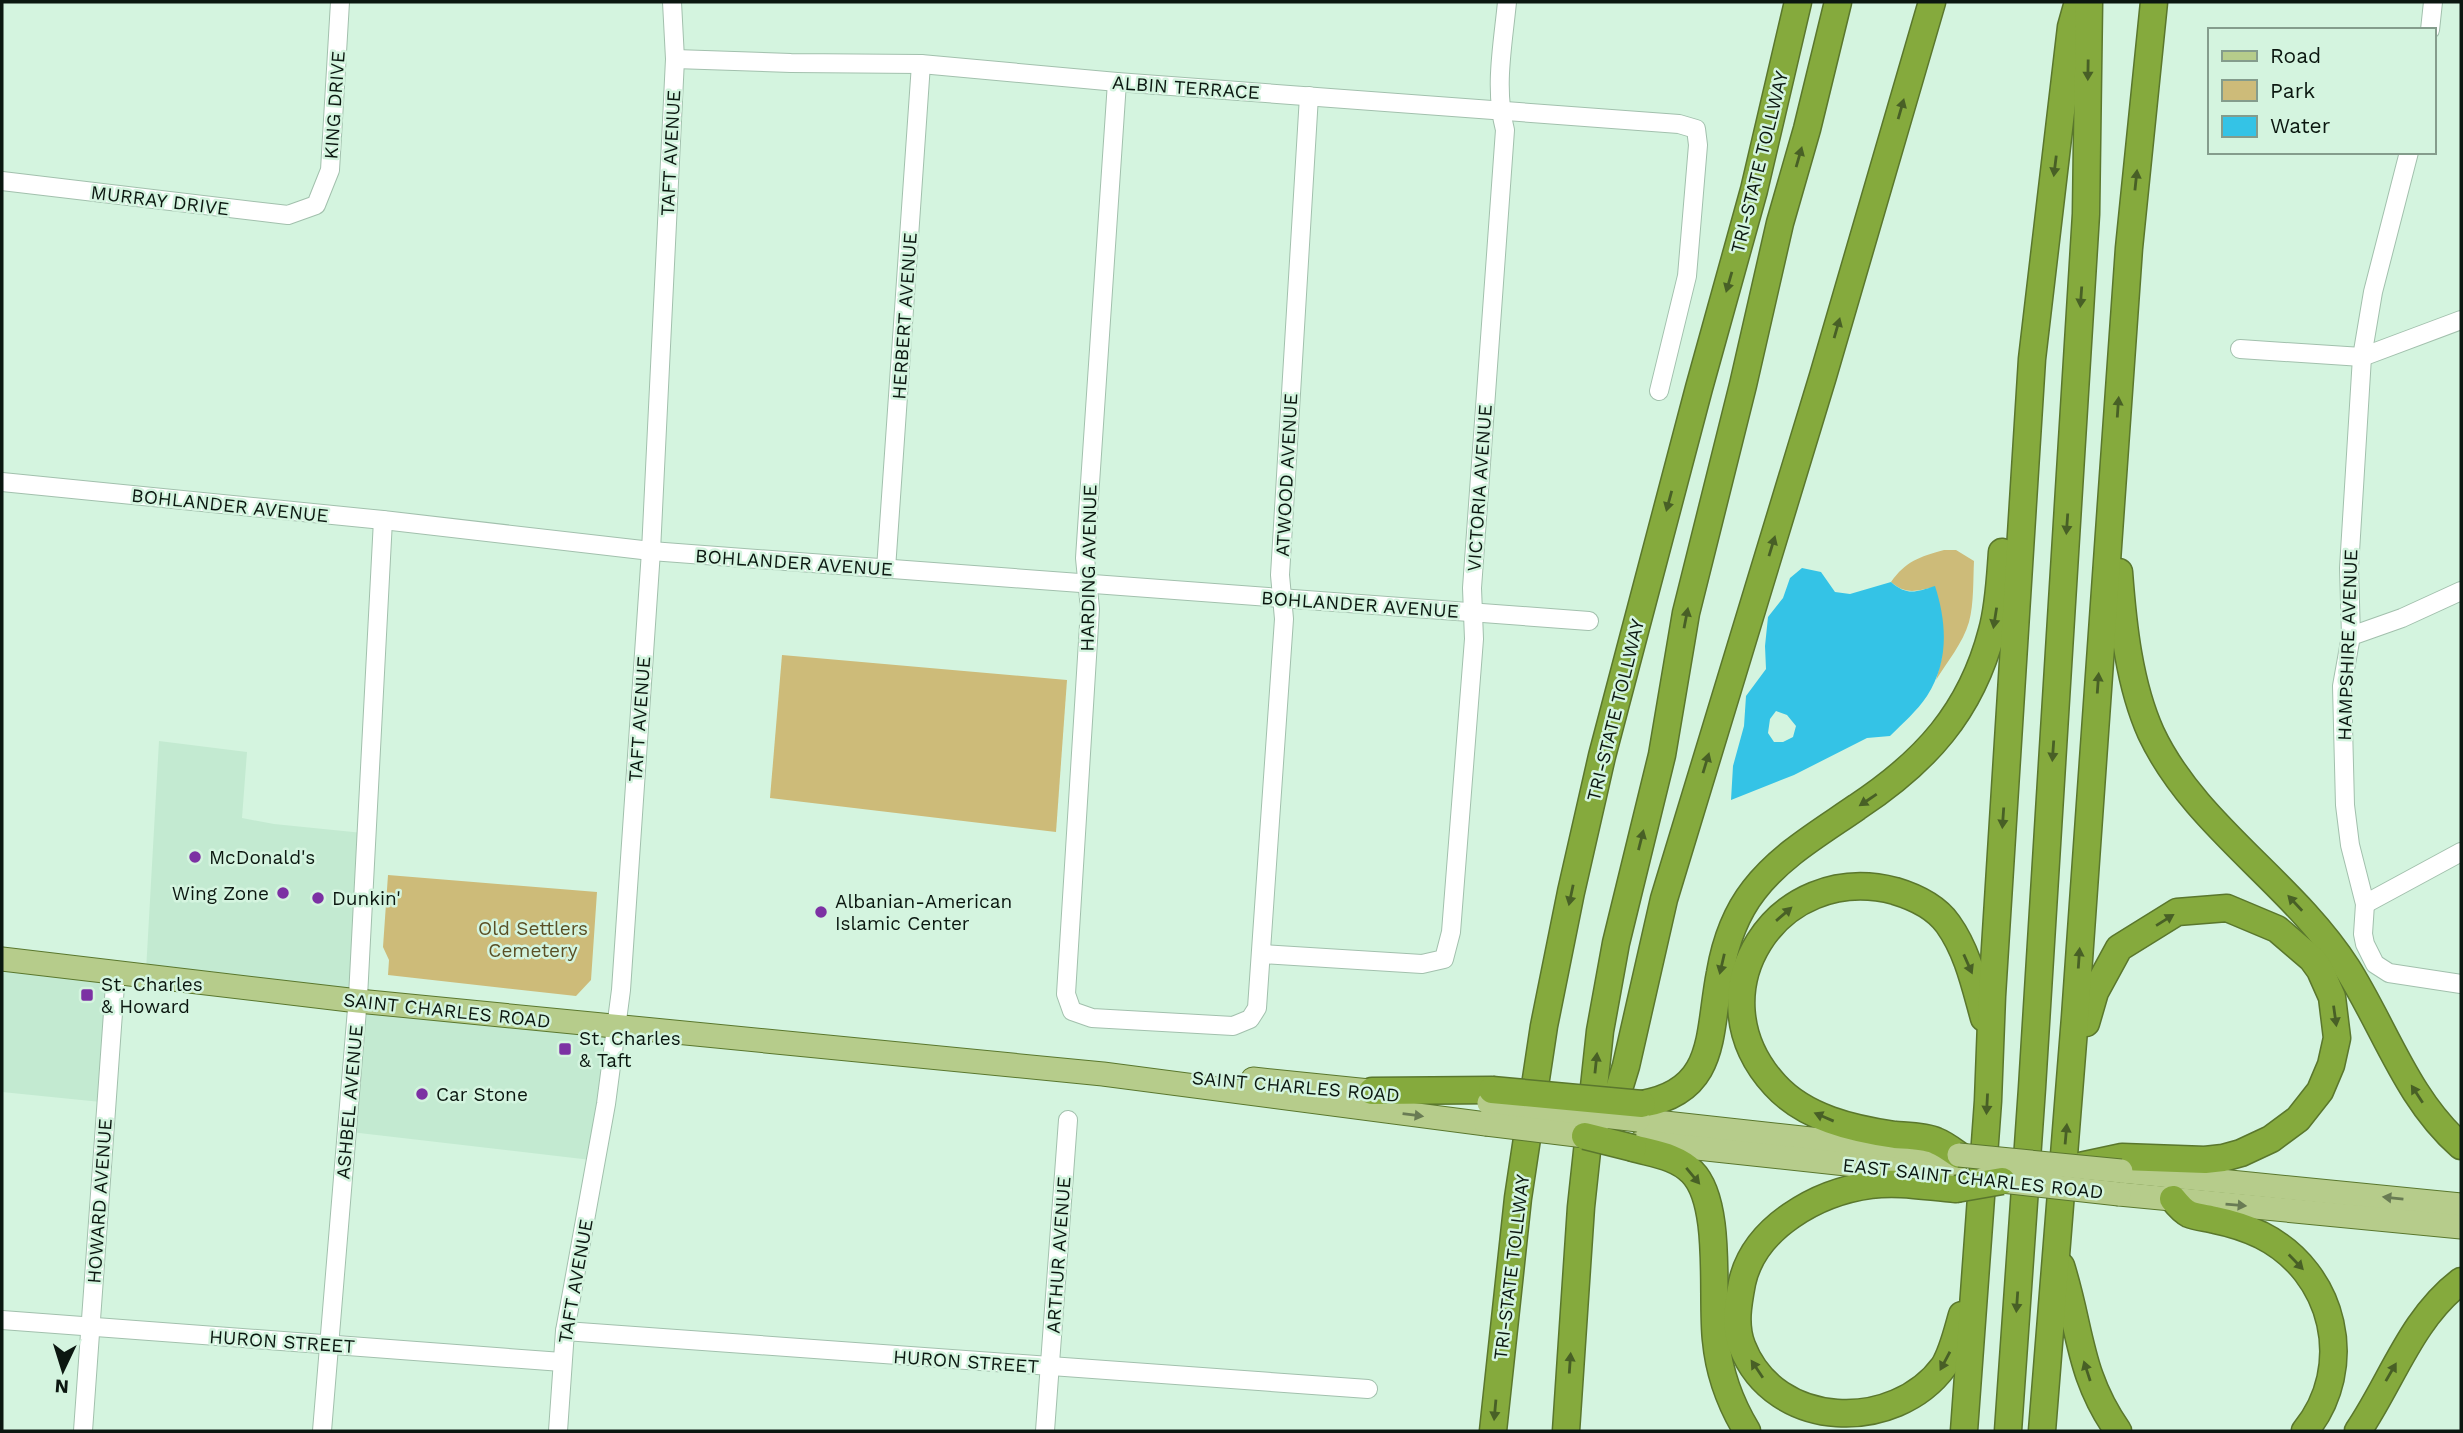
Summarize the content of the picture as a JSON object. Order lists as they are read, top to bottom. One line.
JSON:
{"streets":{"highway":["TRI-STATE TOLLWAY"],"main road":["SAINT CHARLES ROAD","EAST SAINT CHARLES ROAD"],"street":["ALBIN TERRACE","KING DRIVE","TAFT AVENUE","MURRAY DRIVE","HERBERT AVENUE","ATWOOD AVENUE","VICTORIA AVENUE","BOHLANDER AVENUE","HARDING AVENUE","HAMPSHIRE AVENUE","ASHBEL AVENUE","HOWARD AVENUE","ARTHUR AVENUE","HURON STREET"]},"crossings":[["ALBIN TERRACE","TAFT AVENUE"],["ALBIN TERRACE","HERBERT AVENUE"],["ALBIN TERRACE","ATWOOD AVENUE"],["ALBIN TERRACE","VICTORIA AVENUE"],["ALBIN TERRACE","HARDING AVENUE"],["KING DRIVE","MURRAY DRIVE"],["TAFT AVENUE","BOHLANDER AVENUE"],["TAFT AVENUE","SAINT CHARLES ROAD"],["TAFT AVENUE","HURON STREET"],["HERBERT AVENUE","BOHLANDER AVENUE"],["ATWOOD AVENUE","VICTORIA AVENUE"],["ATWOOD AVENUE","BOHLANDER AVENUE"],["ATWOOD AVENUE","HARDING AVENUE"],["VICTORIA AVENUE","BOHLANDER AVENUE"],["BOHLANDER AVENUE","HARDING AVENUE"],["BOHLANDER AVENUE","ASHBEL AVENUE"],["SAINT CHARLES ROAD","ASHBEL AVENUE"],["SAINT CHARLES ROAD","HOWARD AVENUE"],["ASHBEL AVENUE","HURON STREET"],["HOWARD AVENUE","HURON STREET"],["ARTHUR AVENUE","HURON STREET"]],"parks":["Old Settlers Cemetery"],"places":{"other":["McDonald's","Wing Zone","Dunkin'","Albanian-American Islamic Center","Car Stone"],"transit":["St. Charles & Howard","St. Charles & Taft"]},"legend":["Road","Park","Water"],"north":"bottom"}
